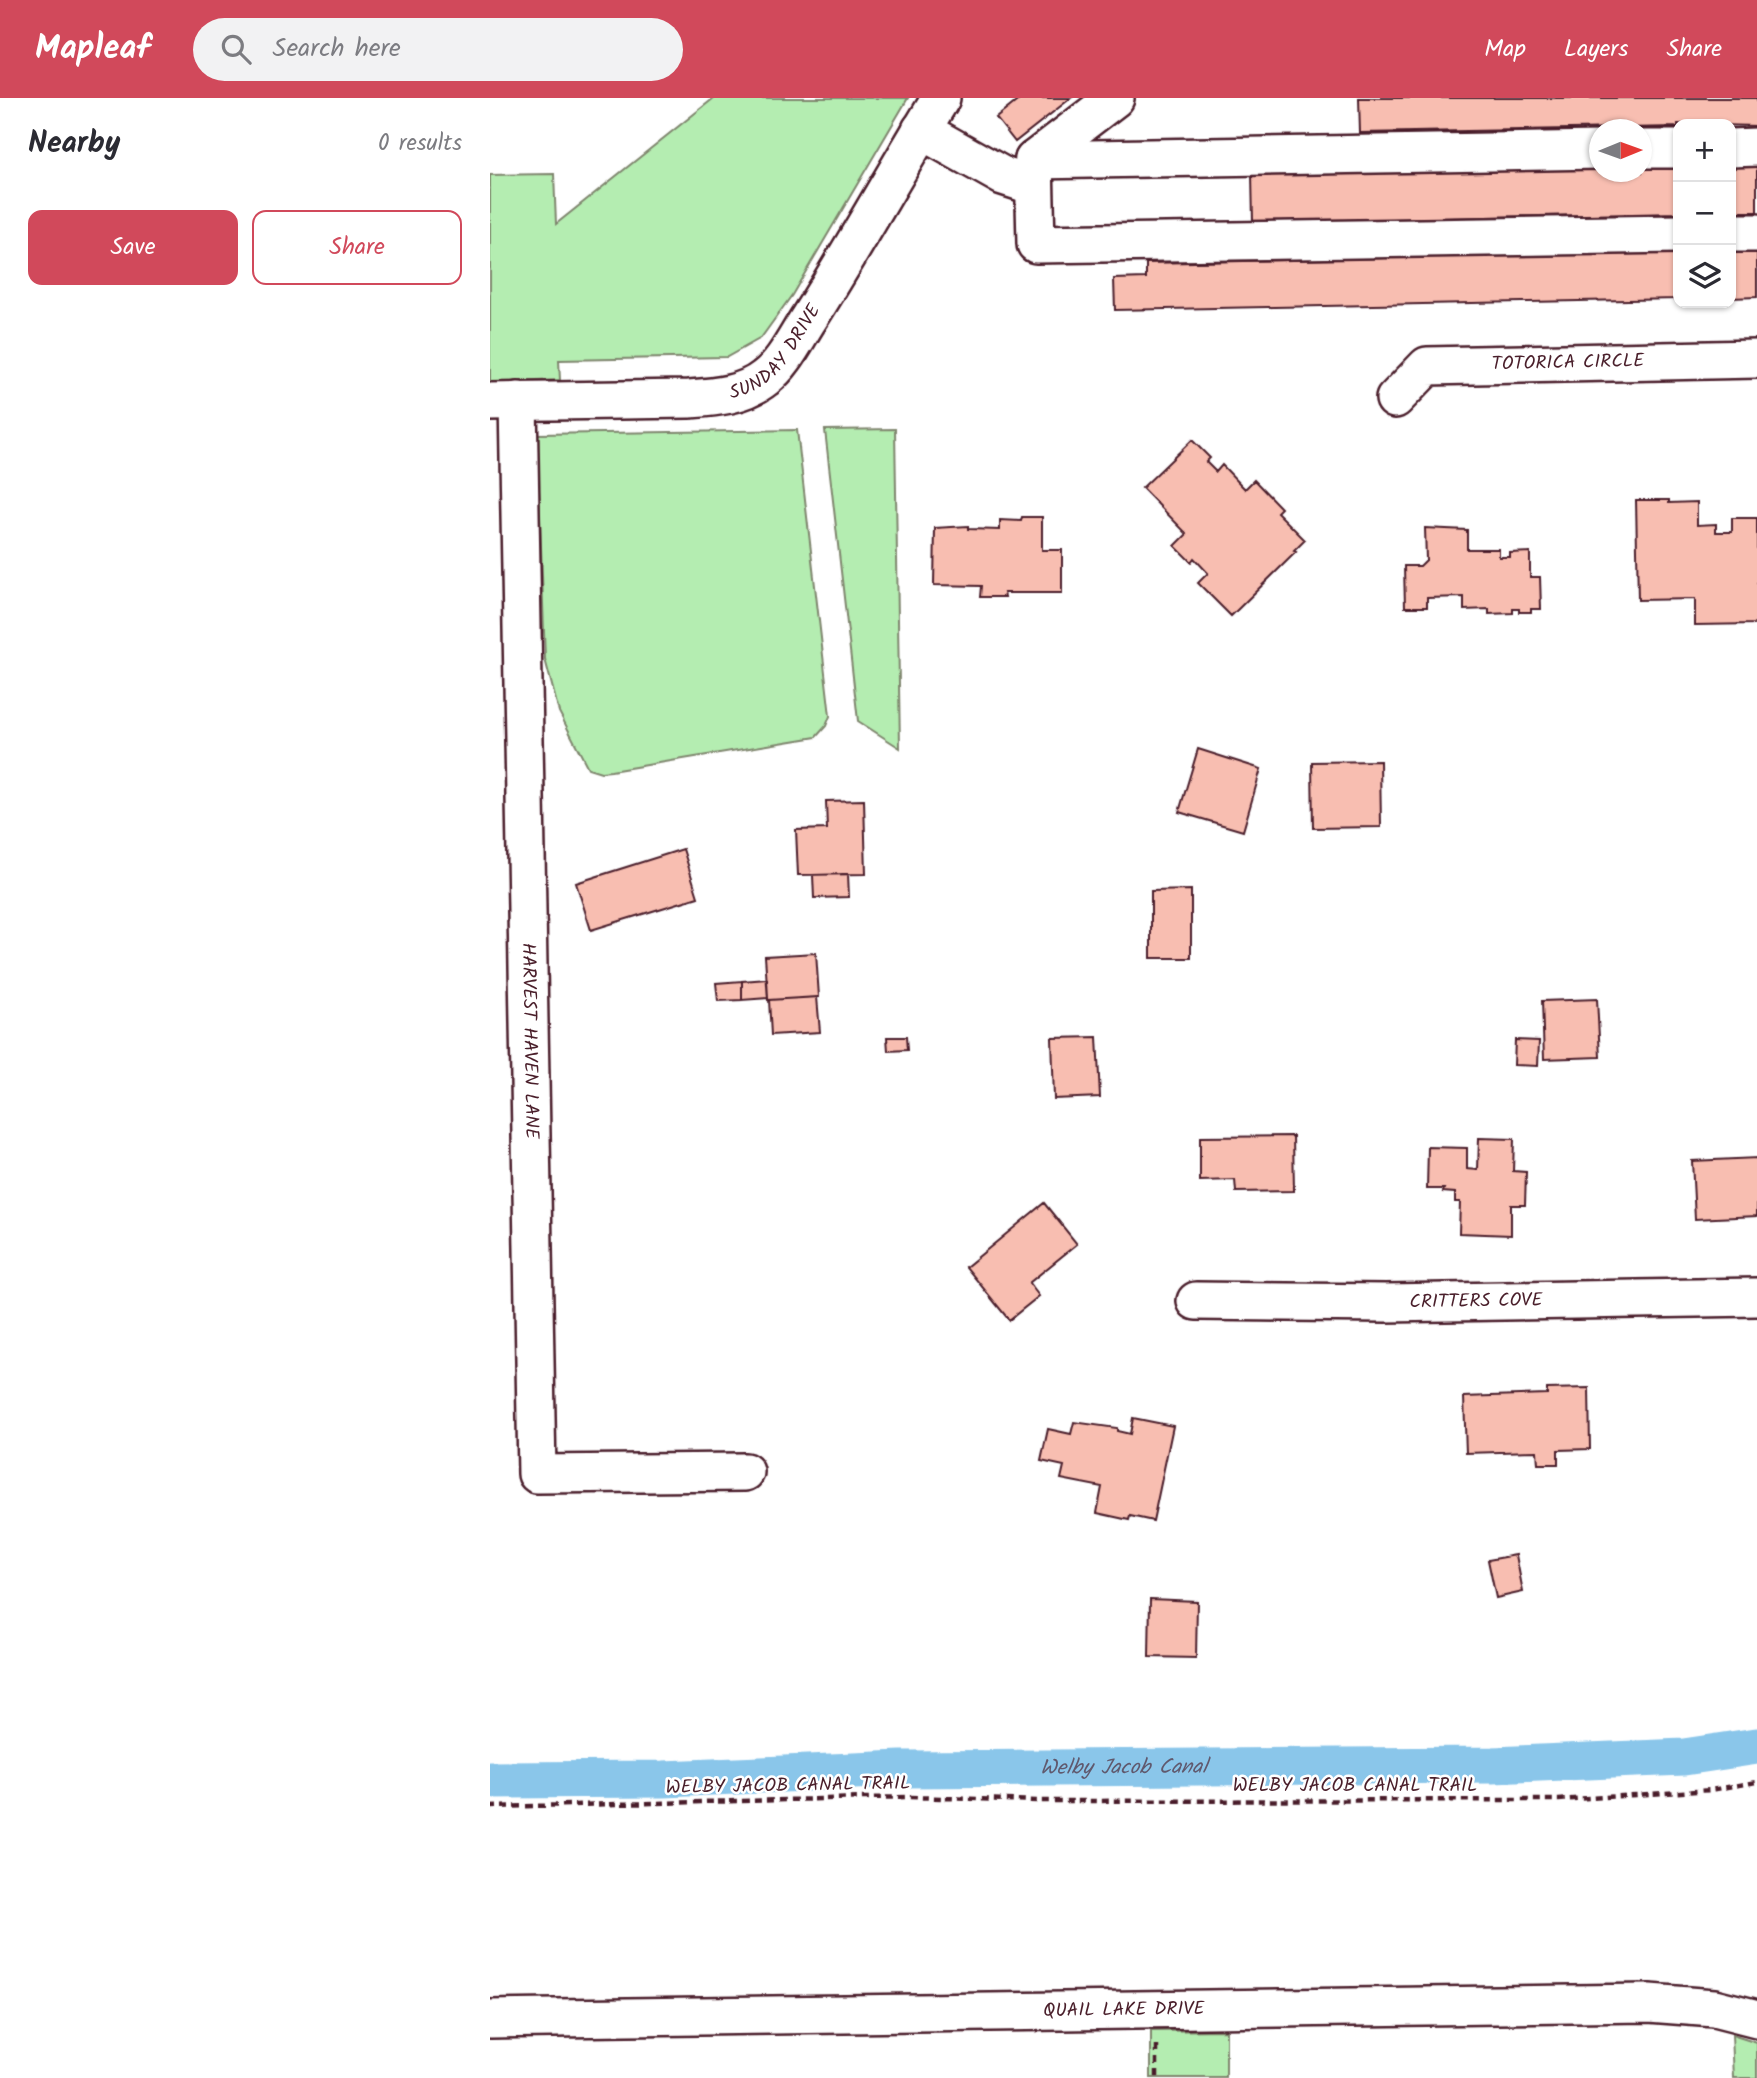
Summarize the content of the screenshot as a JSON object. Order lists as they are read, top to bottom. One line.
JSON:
{"streets":{"street":["SUNDAY DRIVE","TOTORICA CIRCLE","HARVEST HAVEN LANE","CRITTERS COVE","QUAIL LAKE DRIVE"],"path":["WELBY JACOB CANAL TRAIL"]},"crossings":[["SUNDAY DRIVE","HARVEST HAVEN LANE"]],"water":["Welby Jacob Canal"],"north":"right","page":{"header":"Mapleaf","search":"Search here","nav":["Map","Layers","Share"],"heading":["Nearby","0 results"],"map_buttons":["+","−"],"buttons":["Save","Share"]}}
